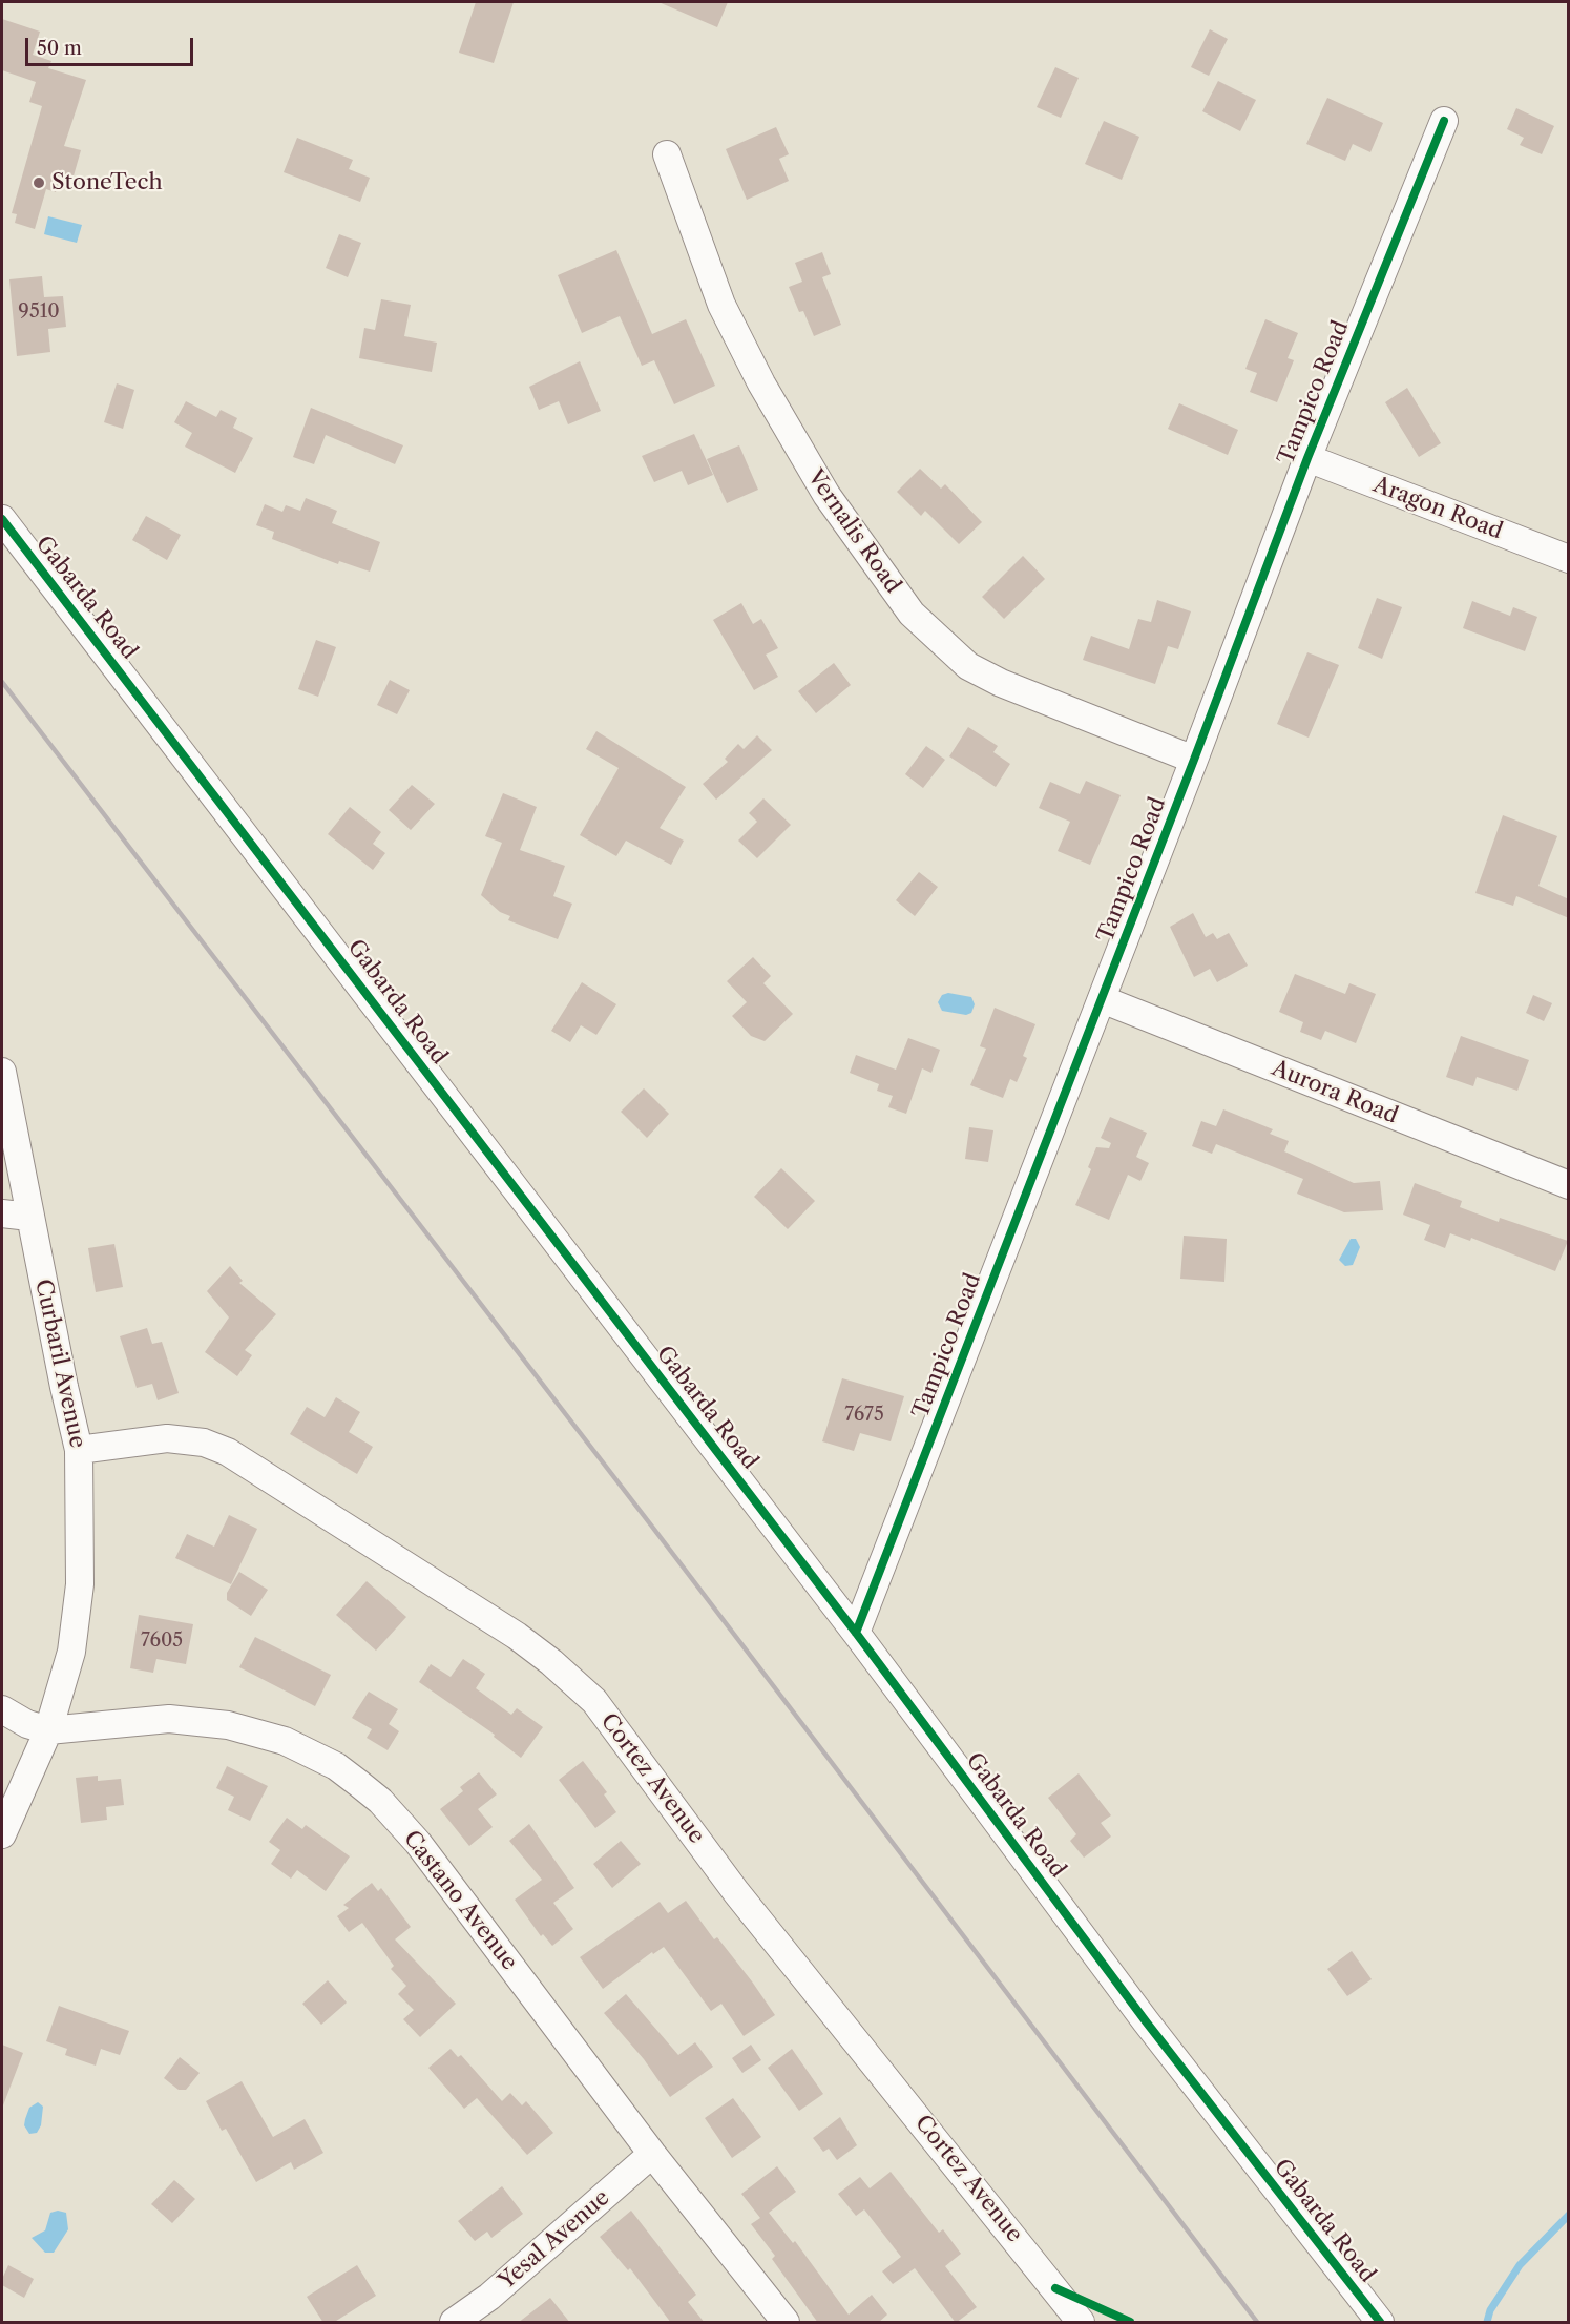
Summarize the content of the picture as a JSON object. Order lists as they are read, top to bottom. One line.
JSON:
{"streets":{"street":["Tampico Road","Aragon Road","Vernalis Road","Gabarda Road","Aurora Road","Curbaril Avenue","Cortez Avenue","Castano Avenue","Yesal Avenue"]},"crossings":[["Tampico Road","Aragon Road"],["Tampico Road","Vernalis Road"],["Tampico Road","Gabarda Road"],["Tampico Road","Aurora Road"],["Curbaril Avenue","Cortez Avenue"],["Curbaril Avenue","Castano Avenue"],["Castano Avenue","Yesal Avenue"]],"places":["StoneTech"],"house_numbers":["9510","7675","7605"],"scale_bar":"50 m"}
